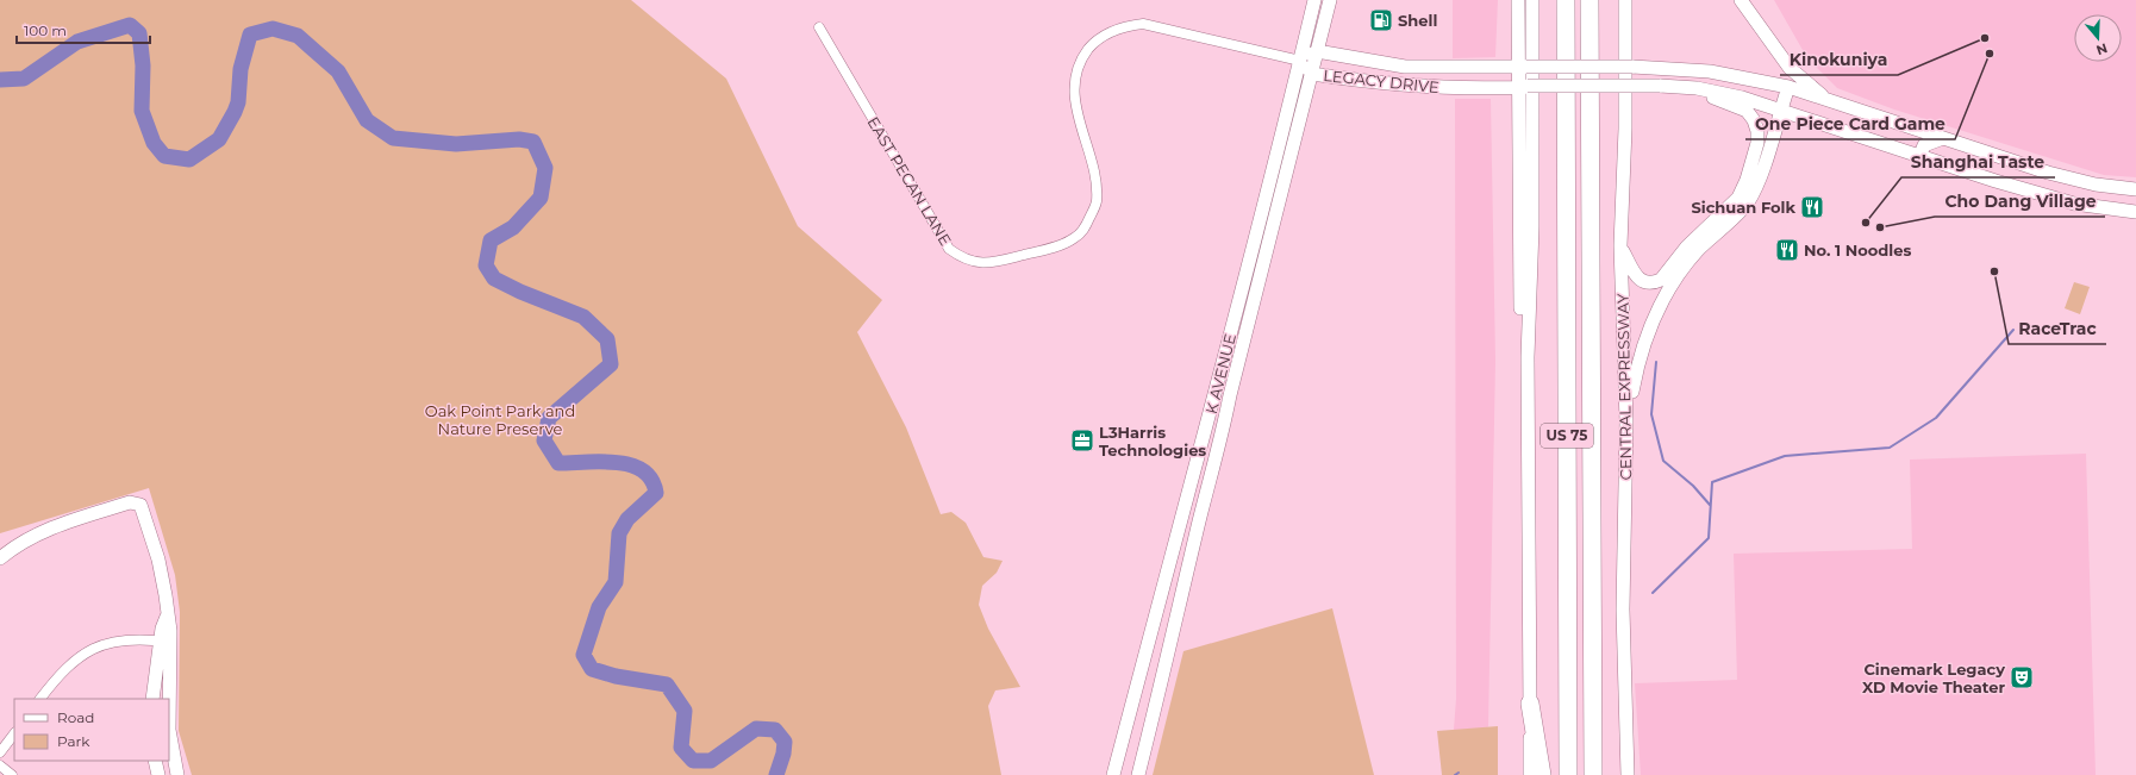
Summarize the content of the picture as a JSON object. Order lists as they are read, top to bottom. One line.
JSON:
{"streets":{"highway":["CENTRAL EXPRESSWAY","US 75"],"main road":["LEGACY DRIVE","K AVENUE"],"street":["EAST PECAN LANE"]},"crossings":[["LEGACY DRIVE","EAST PECAN LANE"],["LEGACY DRIVE","K AVENUE"],["EAST PECAN LANE","K AVENUE"]],"parks":["Oak Point Park and Nature Preserve"],"places":{"fuel station":["Shell"],"other":["Kinokuniya","One Piece Card Game","Shanghai Taste","Cho Dang Village","RaceTrac"],"restaurant":["Sichuan Folk","No. 1 Noodles"],"office":["L3Harris Technologies"],"theatre":["Cinemark Legacy XD Movie Theater"]},"legend":["Road","Park"],"scale_bar":"100 m","north":"bottom"}
